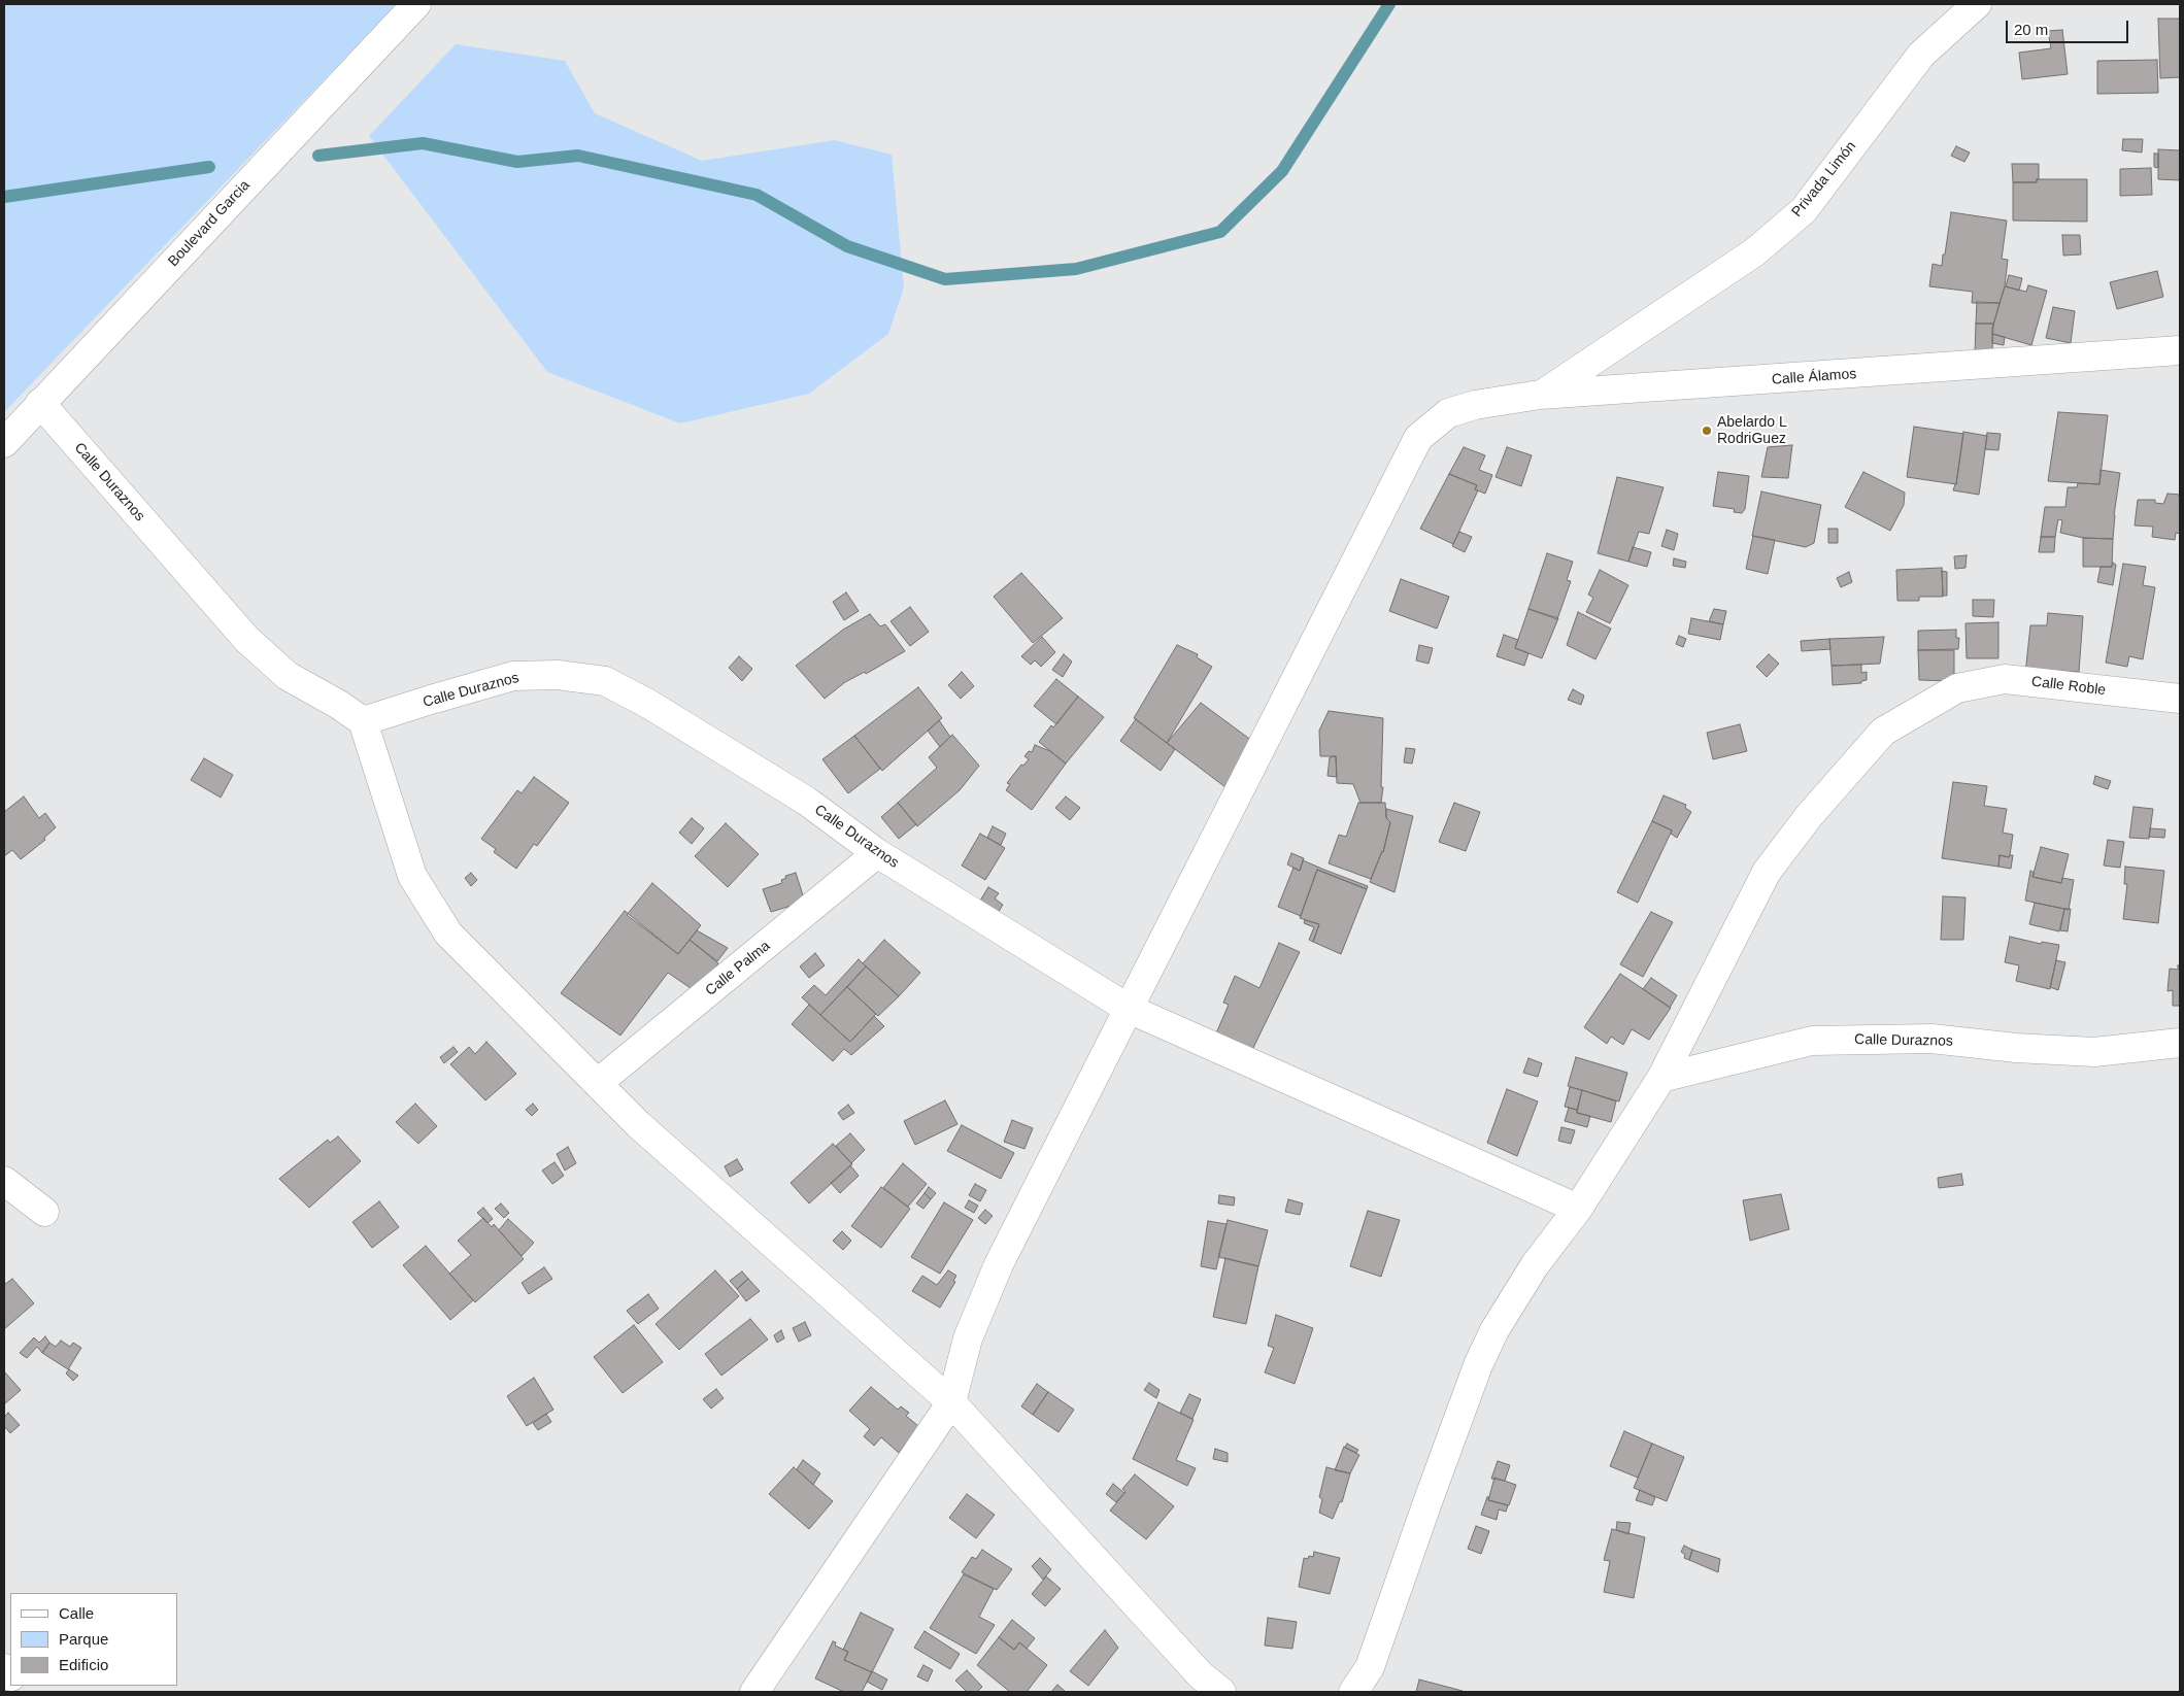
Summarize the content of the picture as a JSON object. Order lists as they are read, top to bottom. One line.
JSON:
{"streets":{"street":["Privada Limón","Boulevard Garcia","Calle Álamos","Calle Duraznos","Calle Roble","Calle Palma"]},"crossings":[["Privada Limón","Calle Álamos"],["Boulevard Garcia","Calle Duraznos"],["Calle Álamos","Calle Duraznos"],["Calle Duraznos","Calle Roble"],["Calle Duraznos","Calle Palma"]],"places":["Abelardo L RodriGuez"],"legend":["Calle","Parque","Edificio"],"scale_bar":"20 m"}
